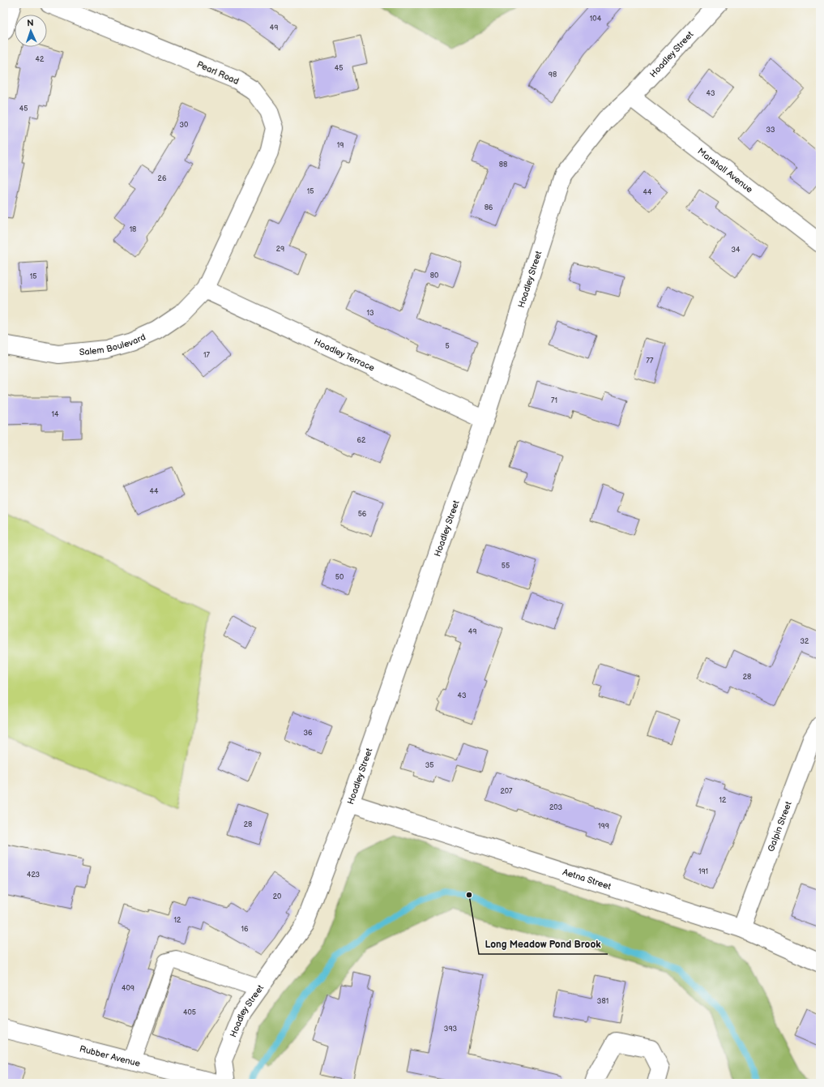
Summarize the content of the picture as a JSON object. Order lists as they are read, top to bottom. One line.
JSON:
{"streets":{"street":["Hoadley Street","Pearl Road","Marshall Avenue","Salem Boulevard","Hoadley Terrace","Galpin Street","Aetna Street","Rubber Avenue"]},"crossings":[["Hoadley Street","Marshall Avenue"],["Hoadley Street","Hoadley Terrace"],["Hoadley Street","Aetna Street"],["Pearl Road","Salem Boulevard"],["Pearl Road","Hoadley Terrace"],["Salem Boulevard","Hoadley Terrace"],["Galpin Street","Aetna Street"]],"places":["Long Meadow Pond Brook"],"house_numbers":["104","49","42","45","98","43","45","30","33","19","88","26","15","44","86","18","29","34","80","15","13","5","17","77","71","14","62","44","56","55","50","49","32","28","43","36","35","207","12","203","28","199","191","423","20","12","16","409","381","405","393"],"north":"top"}
